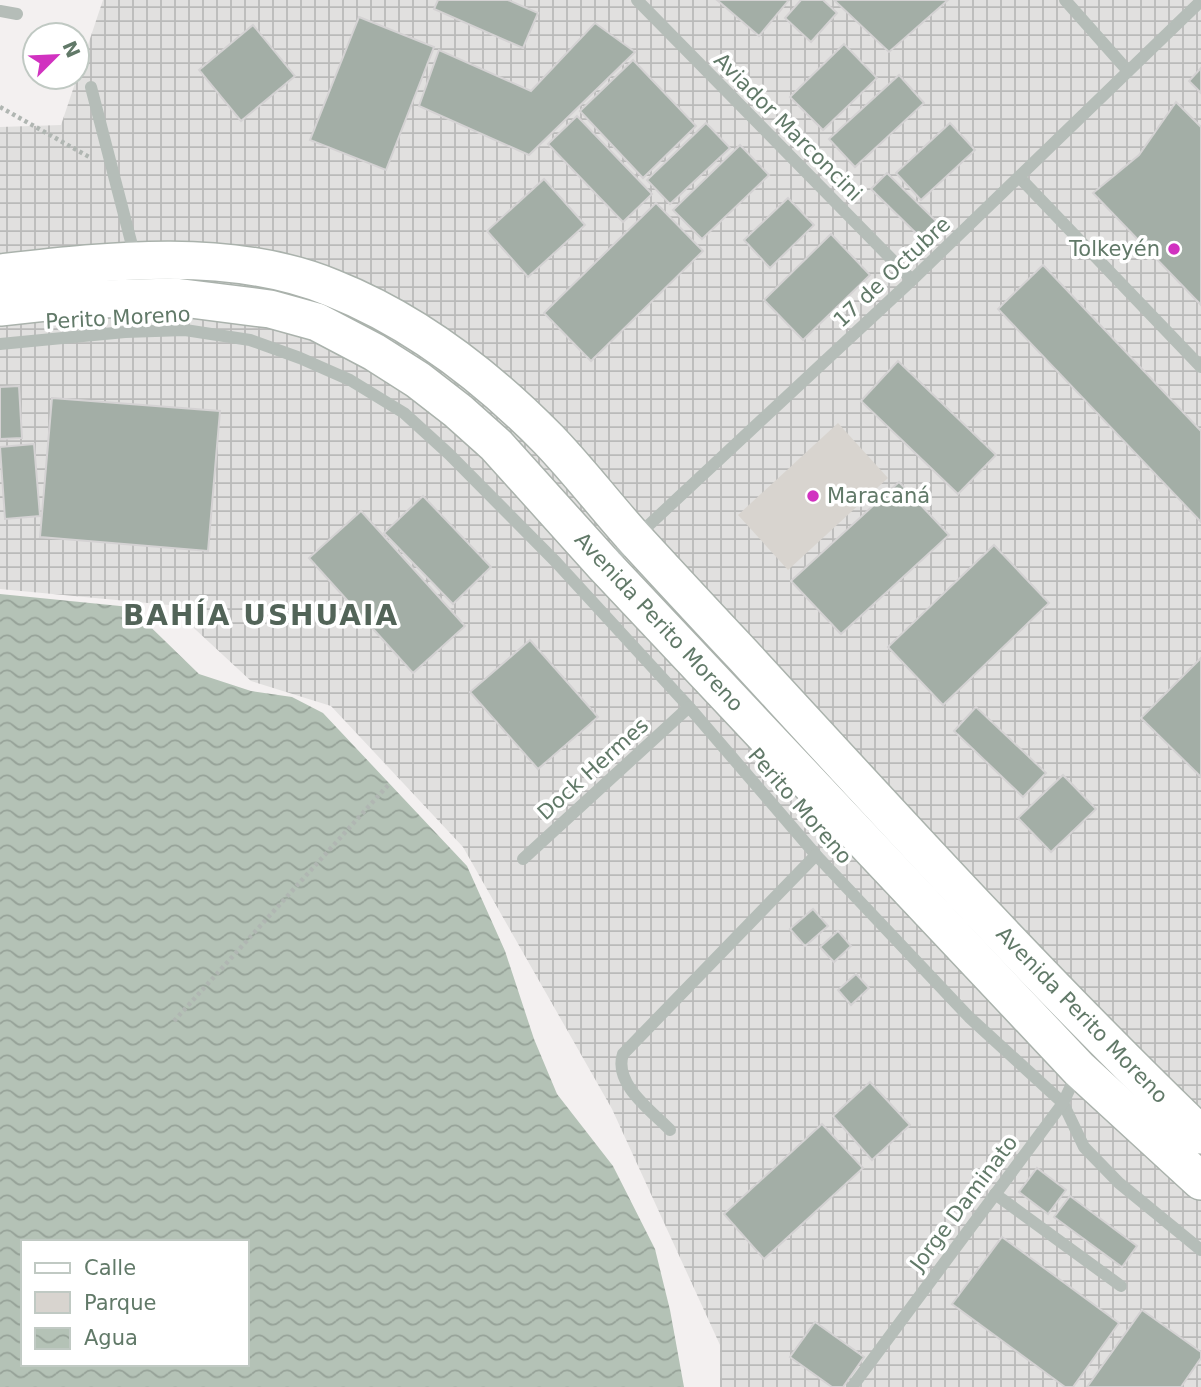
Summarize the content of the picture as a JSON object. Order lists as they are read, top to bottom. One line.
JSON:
{"streets":{"main road":["Avenida Perito Moreno"],"street":["Aviador Marconcini","17 de Octubre","Perito Moreno","Dock Hermes","Jorge Daminato"]},"crossings":[["Aviador Marconcini","17 de Octubre"],["17 de Octubre","Avenida Perito Moreno"],["Perito Moreno","Dock Hermes"],["Perito Moreno","Jorge Daminato"],["Avenida Perito Moreno","Jorge Daminato"]],"districts":["BAHÍA USHUAIA"],"places":["Tolkeyén","Maracaná"],"legend":["Calle","Parque","Agua"],"north":"top right"}
